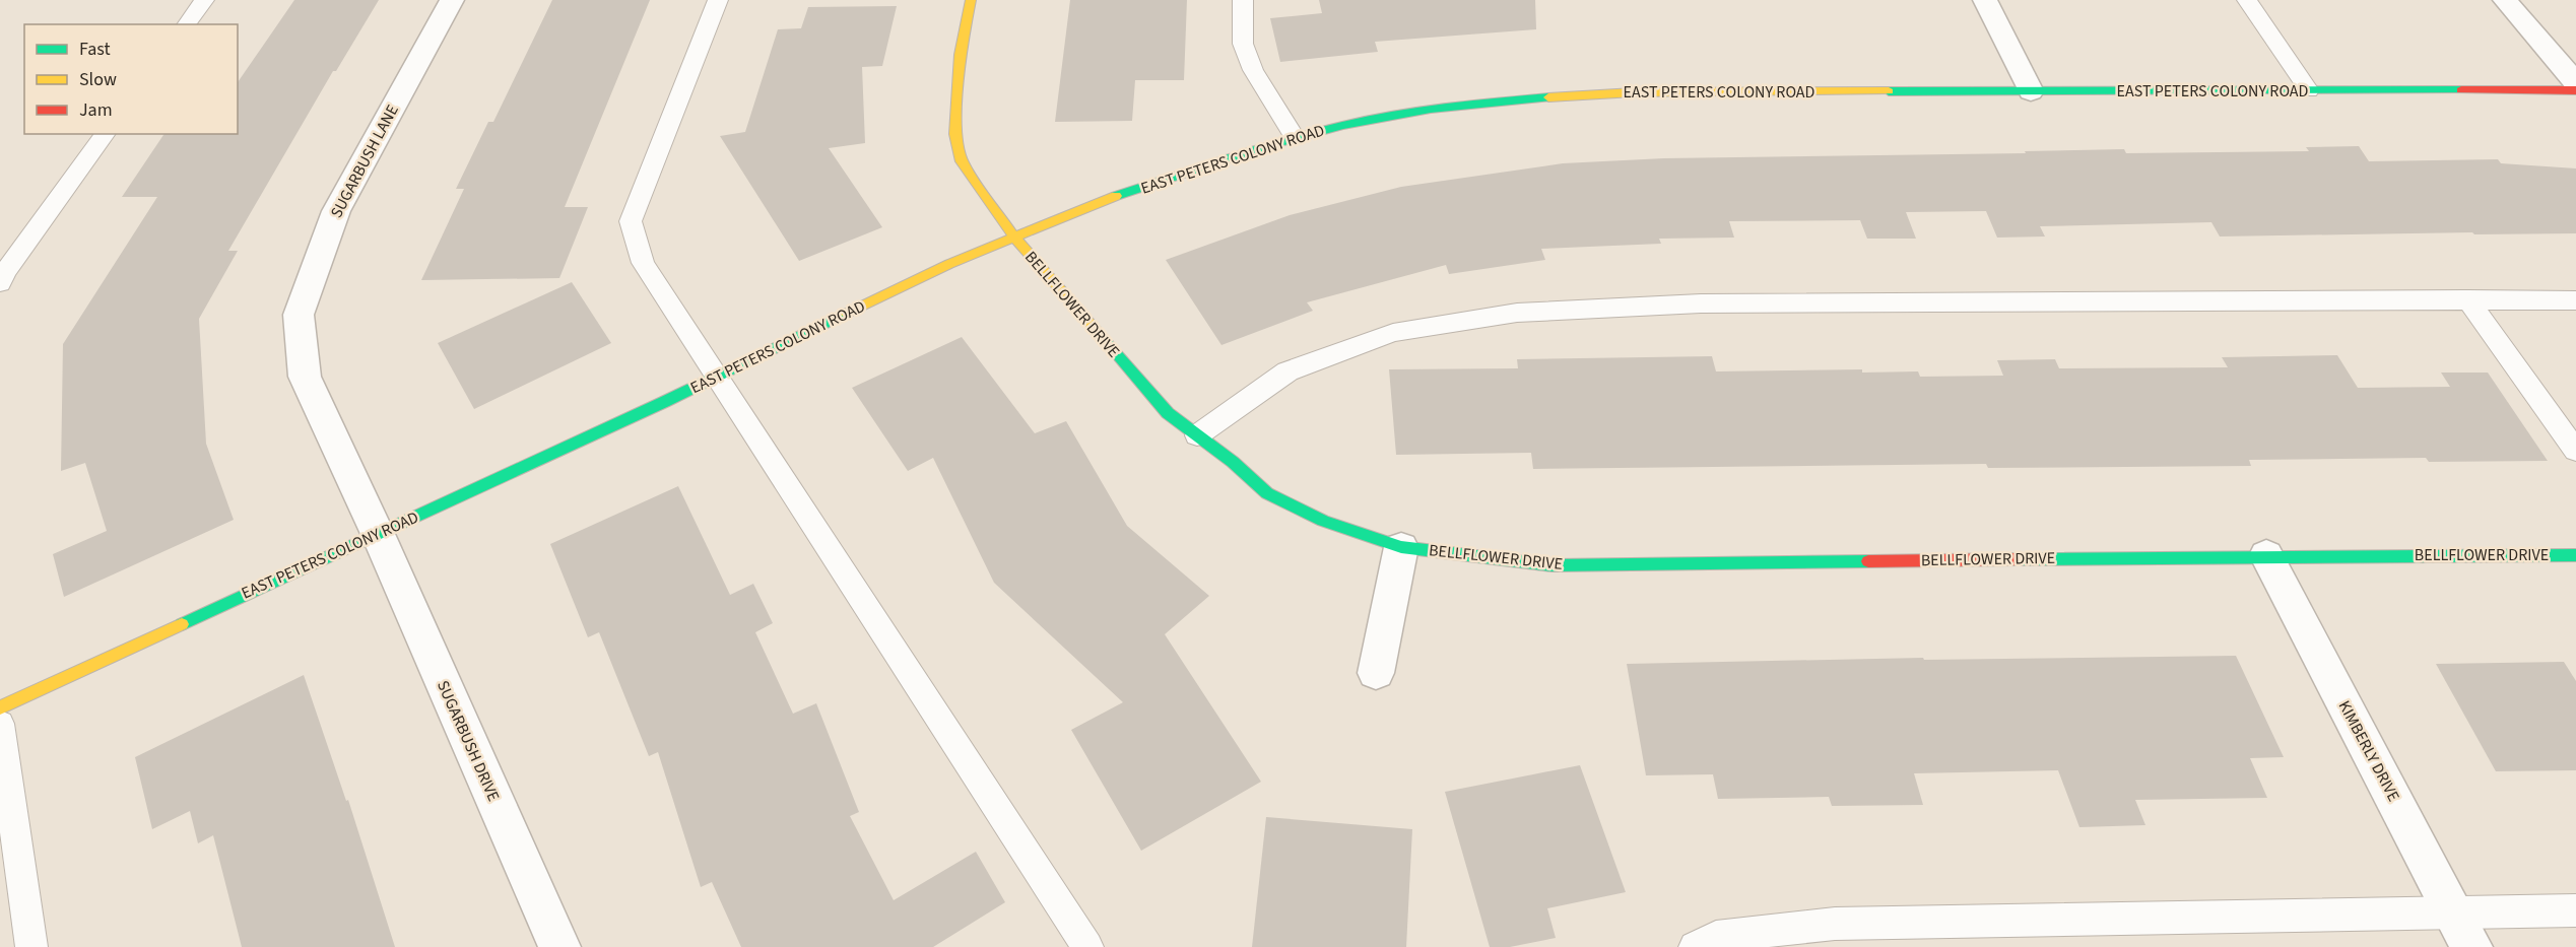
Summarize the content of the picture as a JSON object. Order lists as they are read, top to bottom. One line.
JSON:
{"streets":{"street":["EAST PETERS COLONY ROAD","SUGARBUSH LANE","BELLFLOWER DRIVE","SUGARBUSH DRIVE","KIMBERLY DRIVE"]},"crossings":[["EAST PETERS COLONY ROAD","SUGARBUSH LANE"],["EAST PETERS COLONY ROAD","BELLFLOWER DRIVE"],["EAST PETERS COLONY ROAD","SUGARBUSH DRIVE"],["SUGARBUSH LANE","SUGARBUSH DRIVE"],["BELLFLOWER DRIVE","KIMBERLY DRIVE"]],"legend":["Fast","Slow","Jam"]}
